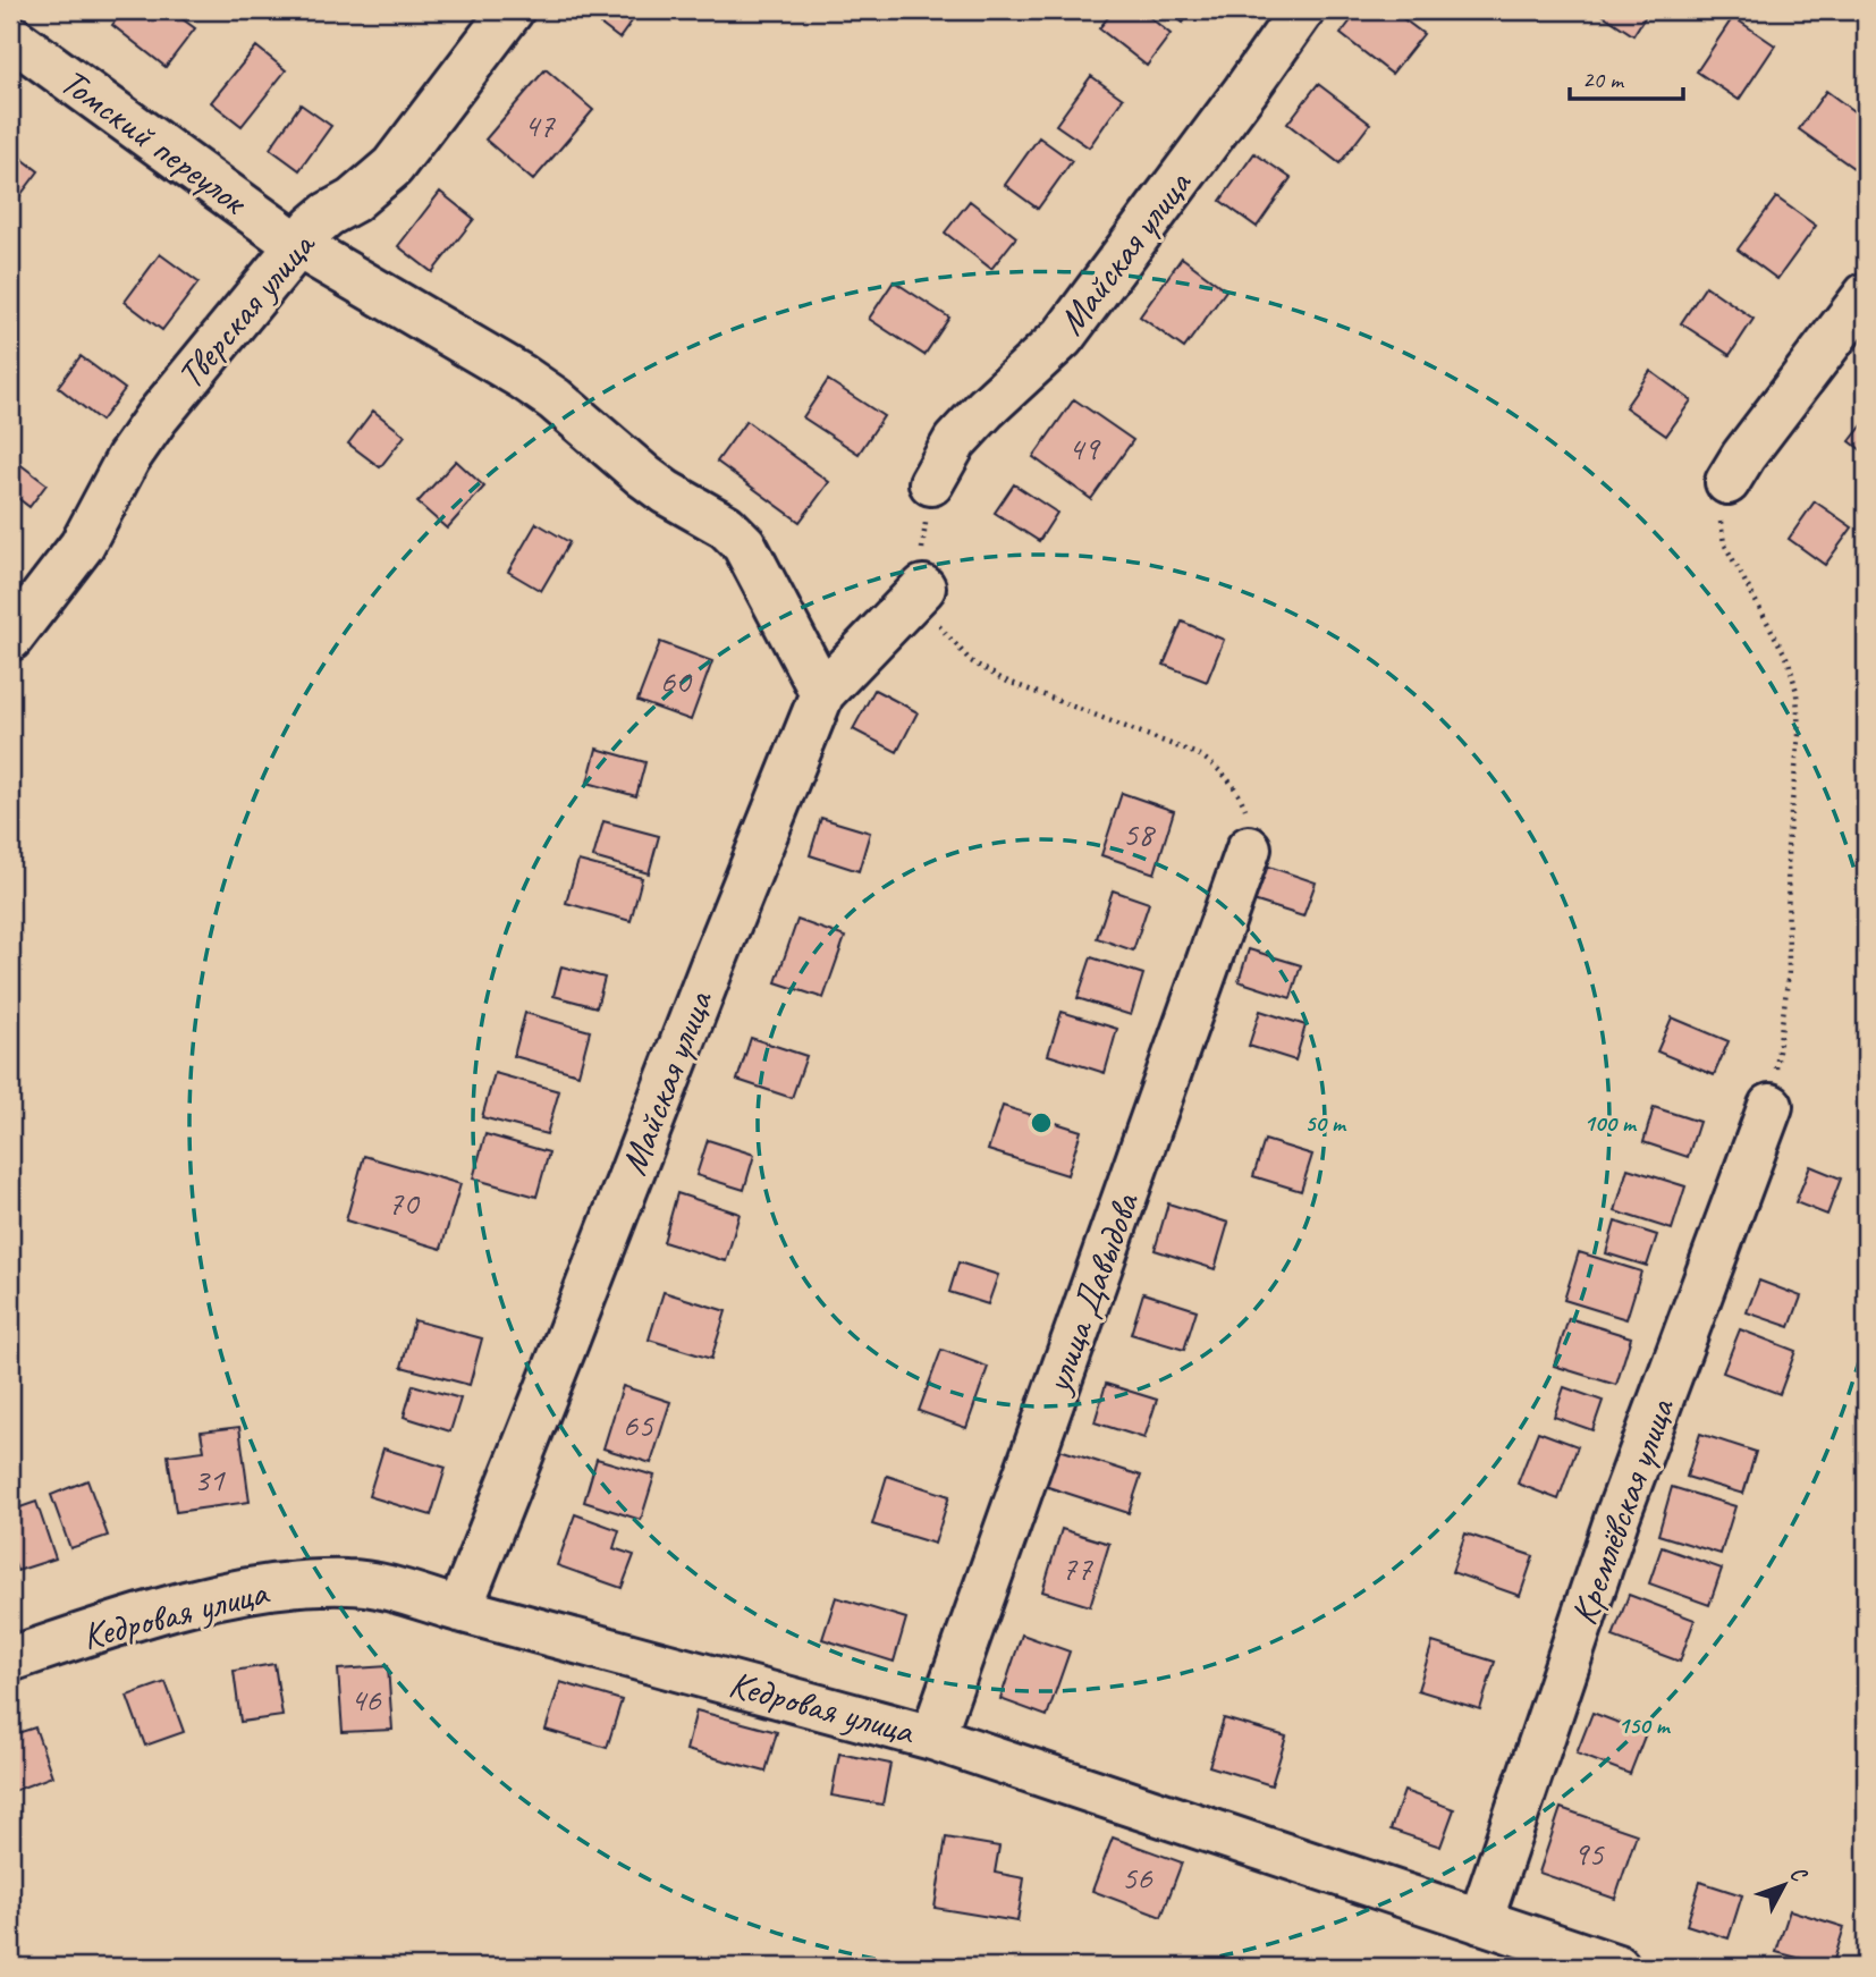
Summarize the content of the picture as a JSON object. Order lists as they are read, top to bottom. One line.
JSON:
{"streets":{"street":["Томский переулок","Майская улица","Тверская улица","улица Давыдова","Кремлёвская улица","Кедровая улица"]},"crossings":[["Томский переулок","Майская улица"],["Томский переулок","Тверская улица"],["Майская улица","Кедровая улица"],["улица Давыдова","Кедровая улица"],["Кремлёвская улица","Кедровая улица"]],"house_numbers":["47","49","60","58","70","65","31","77","46","95","56"],"scale_bar":"20 m","north":"top right","rings":["50 m","100 m","150 m"]}
